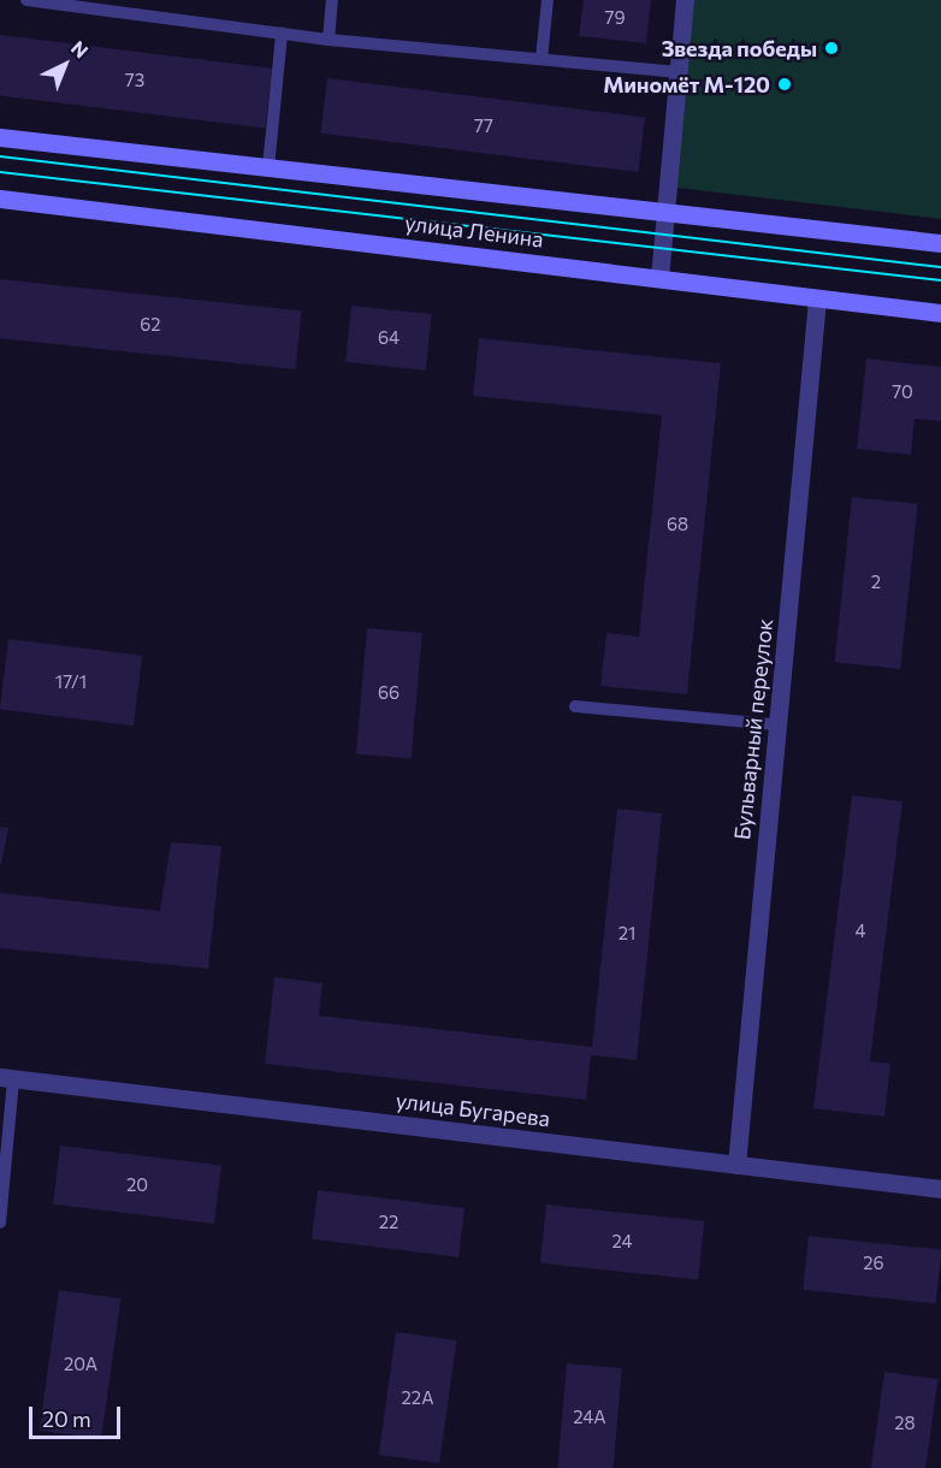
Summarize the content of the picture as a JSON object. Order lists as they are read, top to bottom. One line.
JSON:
{"streets":{"main road":["улица Ленина"],"street":["Бульварный переулок","улица Бугарева"]},"crossings":[["улица Ленина","Бульварный переулок"],["Бульварный переулок","улица Бугарева"]],"places":["Звезда победы","Миномёт М-120"],"house_numbers":["79","73","77","62","64","70","68","2","17/1","66","4","21","20","22","24","26","20А","22А","24А","28"],"scale_bar":"20 m","north":"top right"}
